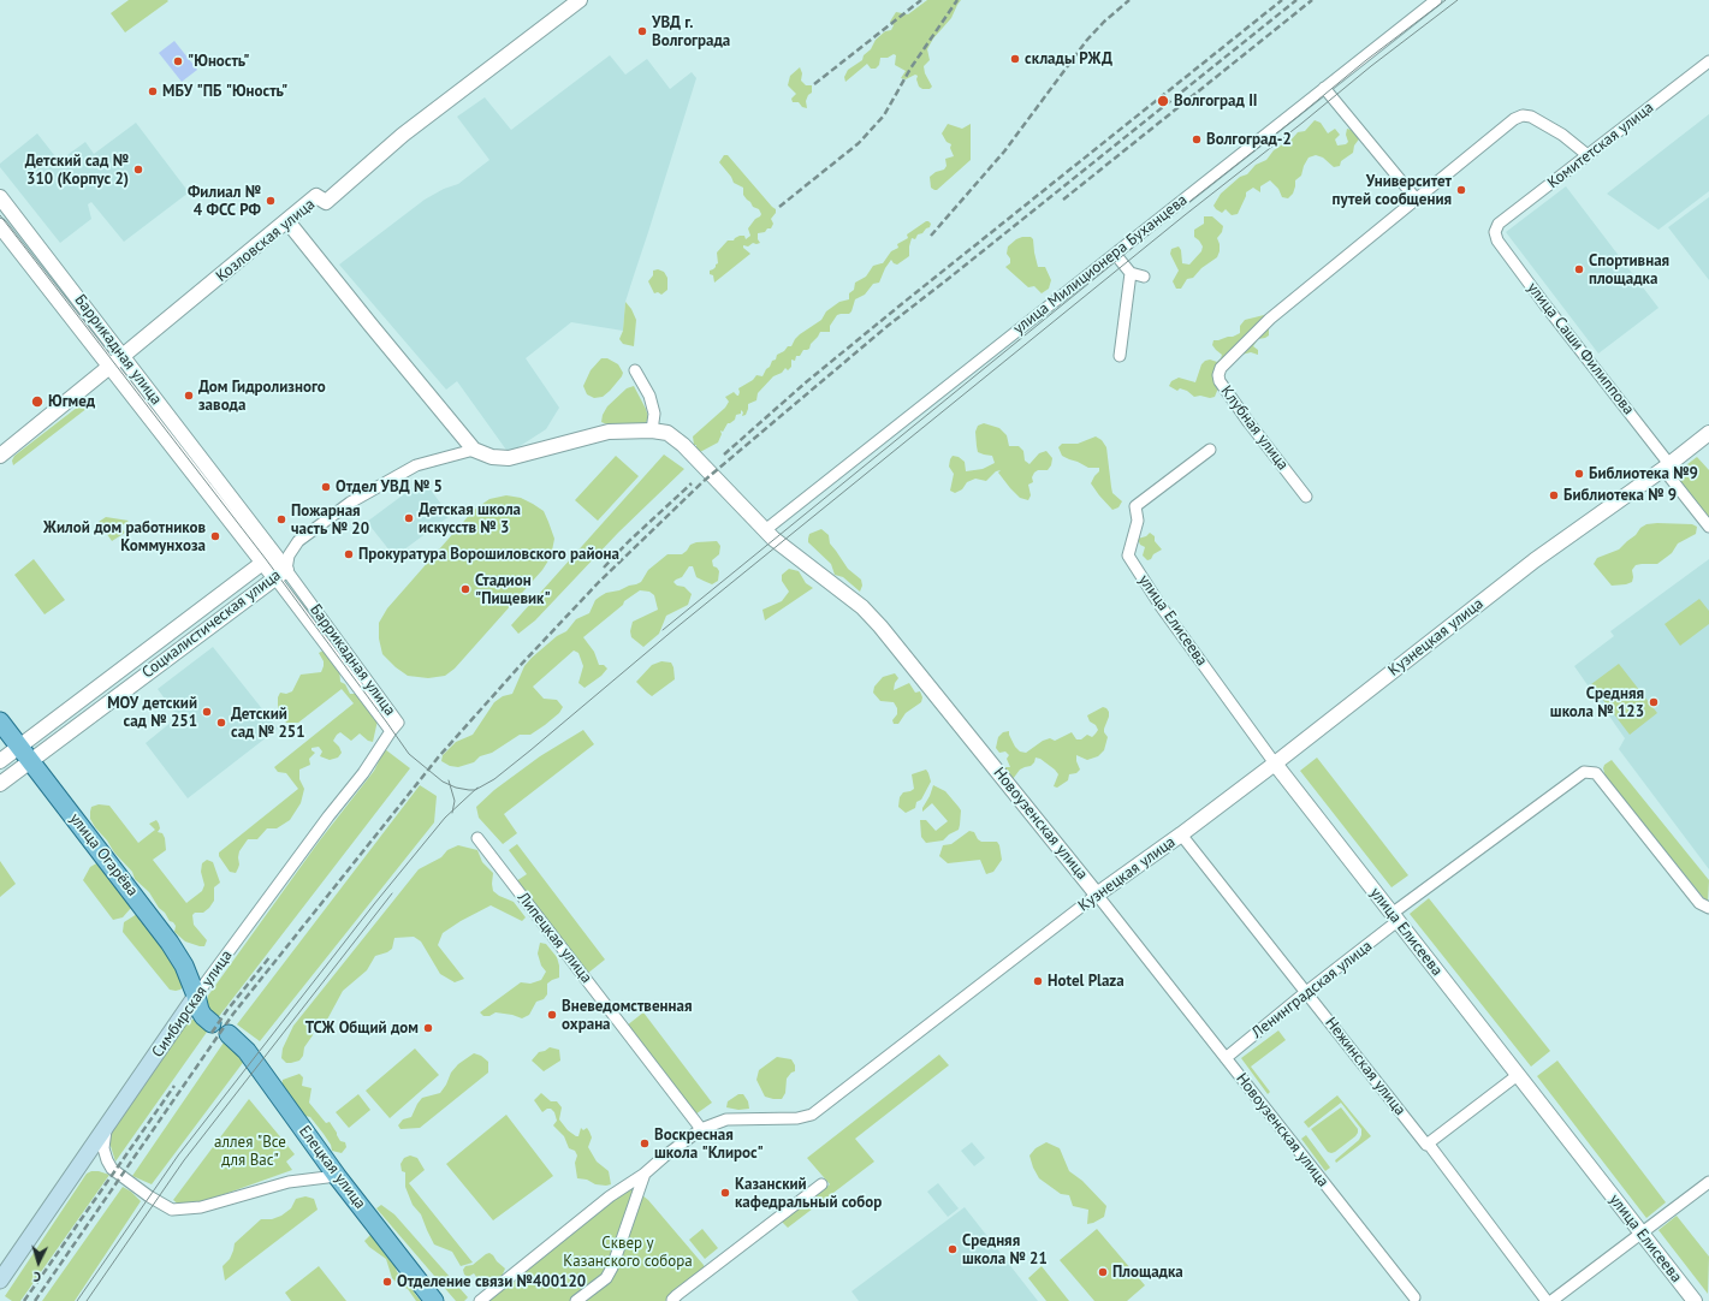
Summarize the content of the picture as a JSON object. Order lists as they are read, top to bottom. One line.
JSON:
{"streets":{"main road":["улица Огарёва","Симбирская улица","Елецкая улица"],"street":["Комитетская улица","Козловская улица","улица Милиционера Буханцева","улица Саши Филиппова","Баррикадная улица","Клубная улица","улица Елисеева","Социалистическая улица","Кузнецкая улица","Новоузенская улица","Липецкая улица","Ленинградская улица","Нежинская улица"]},"crossings":[["Комитетская улица","улица Саши Филиппова"],["Комитетская улица","Клубная улица"],["Козловская улица","Баррикадная улица"],["улица Милиционера Буханцева","Новоузенская улица"],["улица Саши Филиппова","Кузнецкая улица"],["Баррикадная улица","Социалистическая улица"],["Баррикадная улица","Симбирская улица"],["улица Елисеева","Кузнецкая улица"],["улица Елисеева","Ленинградская улица"],["Социалистическая улица","улица Огарёва"],["Кузнецкая улица","Новоузенская улица"],["Кузнецкая улица","Липецкая улица"],["Кузнецкая улица","Нежинская улица"],["Новоузенская улица","Ленинградская улица"],["улица Огарёва","Симбирская улица"],["Ленинградская улица","Нежинская улица"]],"parks":["аллея \"Все для Вас\"","Сквер у Казанского собора"],"places":["УВД г. Волгограда","склады РЖД","\"Юность\"","МБУ \"ПБ \"Юность\"","Волгоград II","Волгоград-2","Детский сад № 310 (Корпус 2)","Университет путей сообщения","Филиал № 4 ФСС РФ","Спортивная площадка","Дом Гидролизного завода","Югмед","Библиотека №9","Отдел УВД № 5","Библиотека № 9","Детская школа искусств № 3","Пожарная часть № 20","Жилой дом работников Коммунхоза","Прокуратура Ворошиловского района","Стадион \"Пищевик\"","Средняя школа № 123","МОУ детский сад № 251","Детский сад № 251","Hotel Plaza","Вневедомственная охрана","ТСЖ Общий дом","Воскресная школа \"Клирос\"","Казанский кафедральный собор","Средняя школа № 21","Площадка","Отделение связи №400120"],"north":"bottom"}
